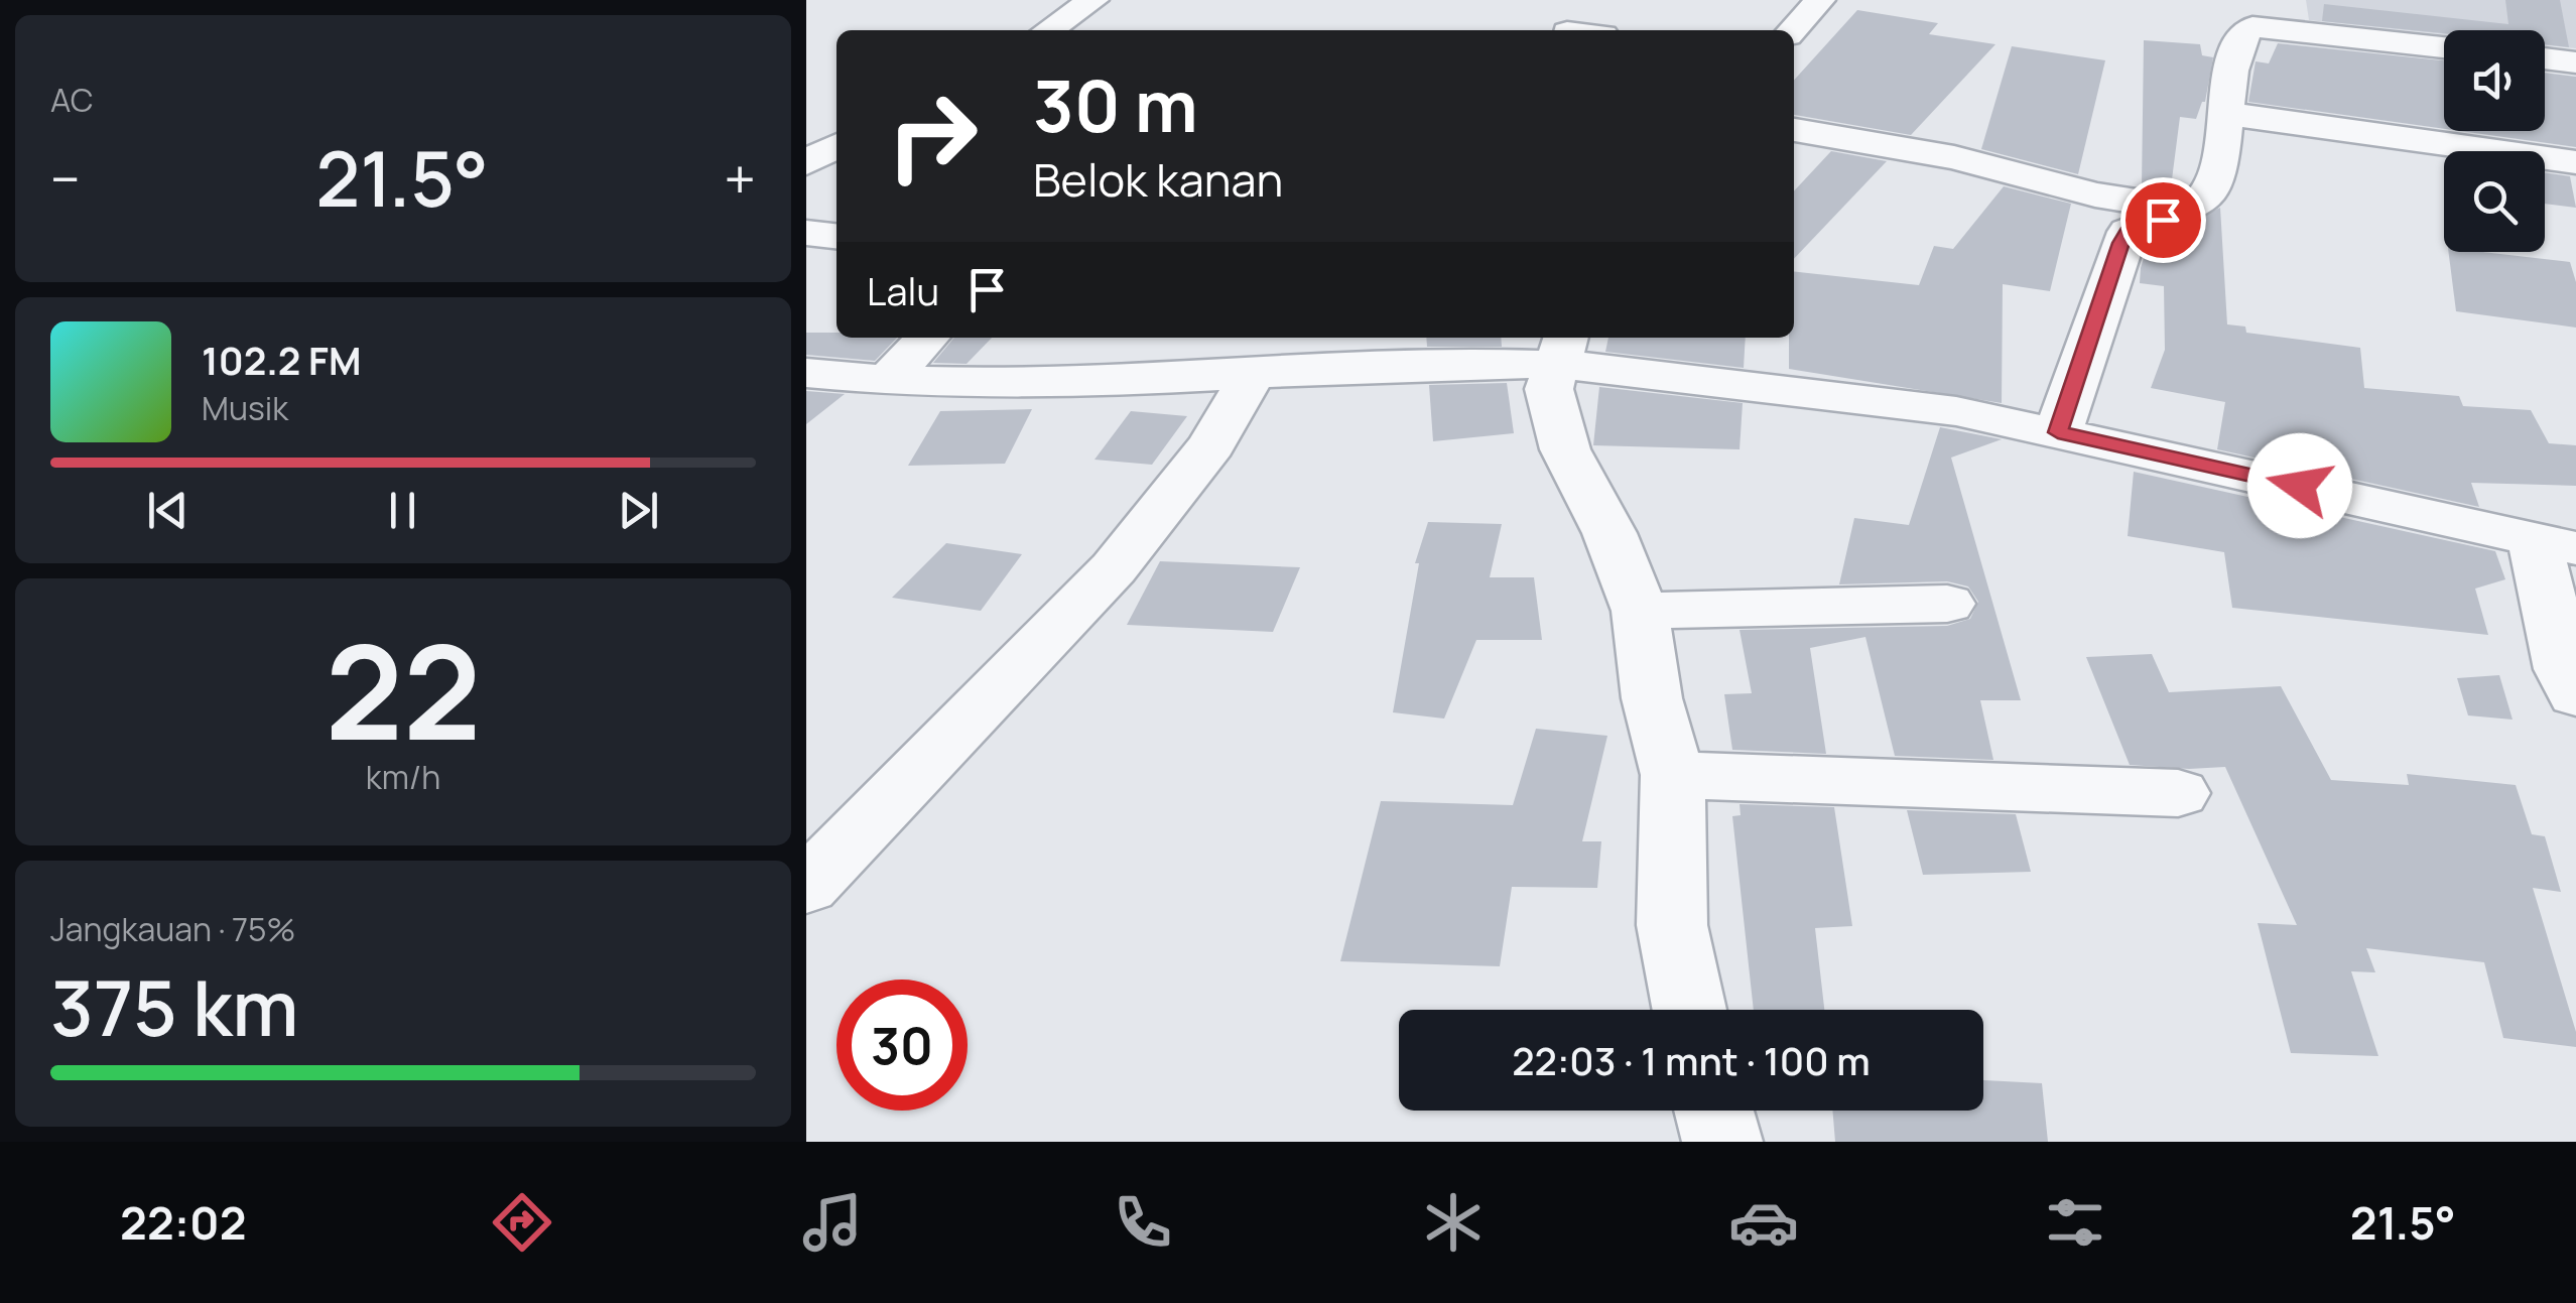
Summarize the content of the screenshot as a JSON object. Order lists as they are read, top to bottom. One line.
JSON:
{"page":{"tile":["AC",["22","km/h"],["Jangkauan · 75%","375 km"]],"turn":["30 m","Belok kanan"],"heat":["−","21.5°","+"],"then":"Lalu","song":["102.2 FM","Musik"],"limit":"30","trip":"22:03 · 1 mnt · 100 m","tabs":["22:02","21.5°"]}}
